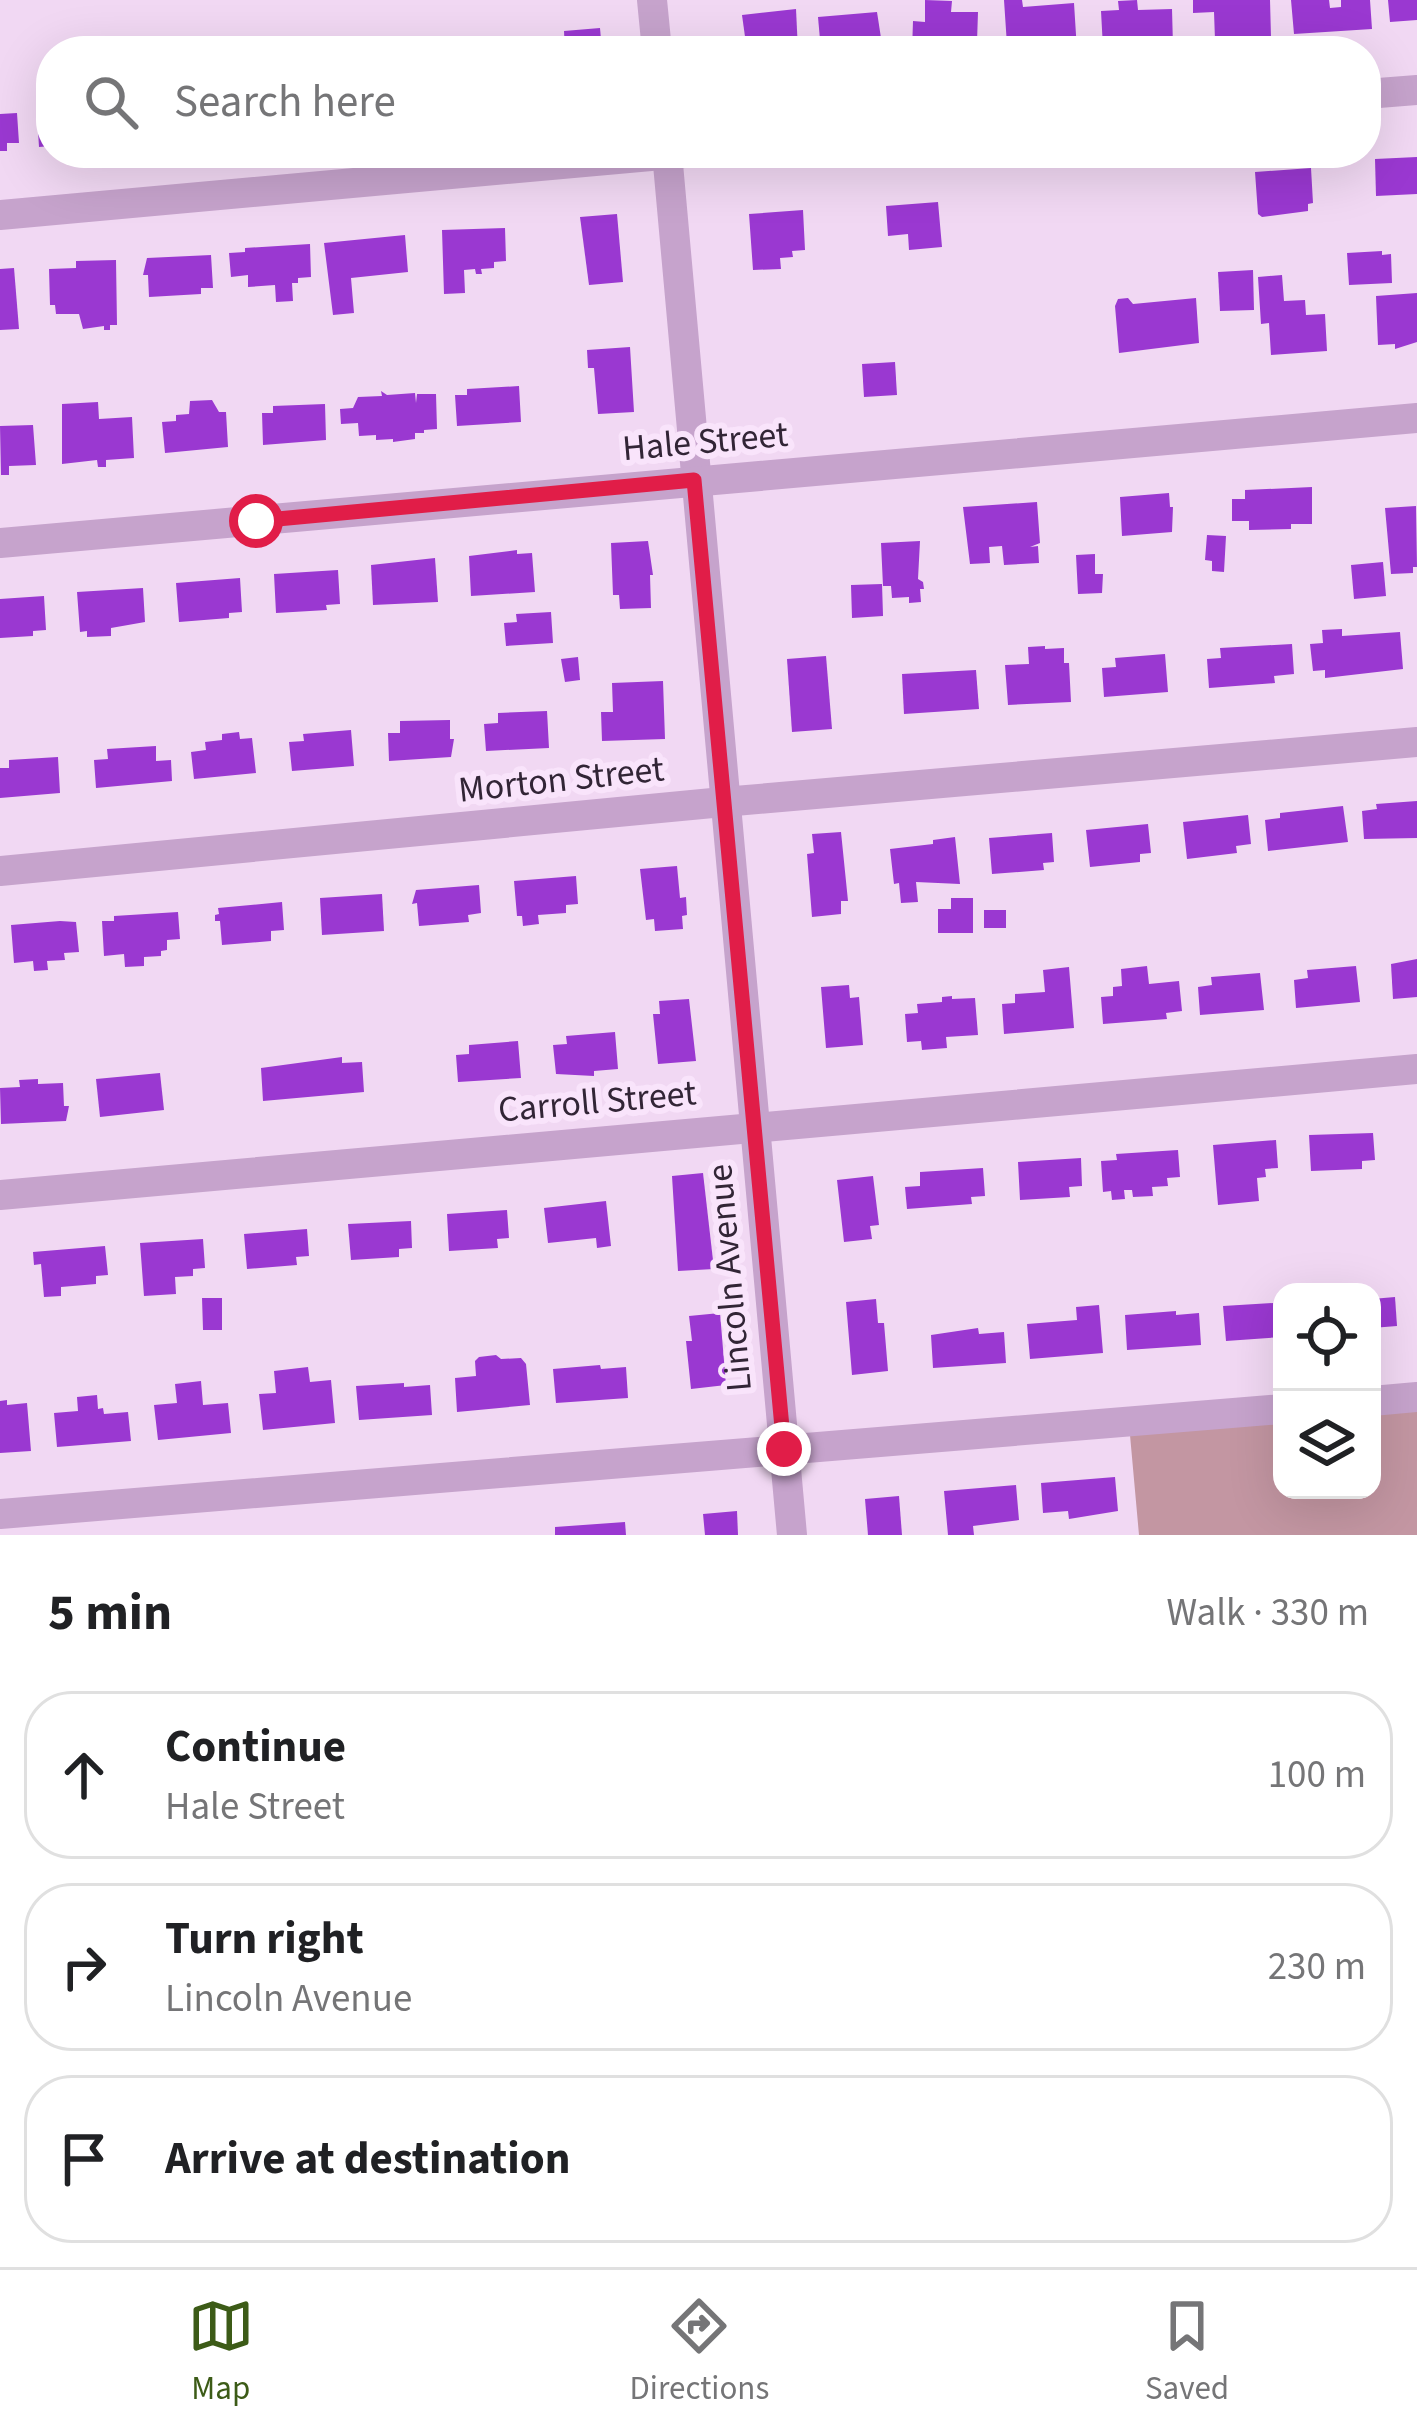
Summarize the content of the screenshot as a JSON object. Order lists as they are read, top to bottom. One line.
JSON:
{"streets":{"street":["Hale Street","Morton Street","Carroll Street","Lincoln Avenue"]},"crossings":[["Hale Street","Lincoln Avenue"],["Morton Street","Lincoln Avenue"],["Carroll Street","Lincoln Avenue"]],"page":{"search":"Search here","heading":["5 min","Walk · 330 m"],"list":[["Continue","Hale Street","100 m"],["Turn right","Lincoln Avenue","230 m"],"Arrive at destination"],"nav":["Map","Directions","Saved"]}}
